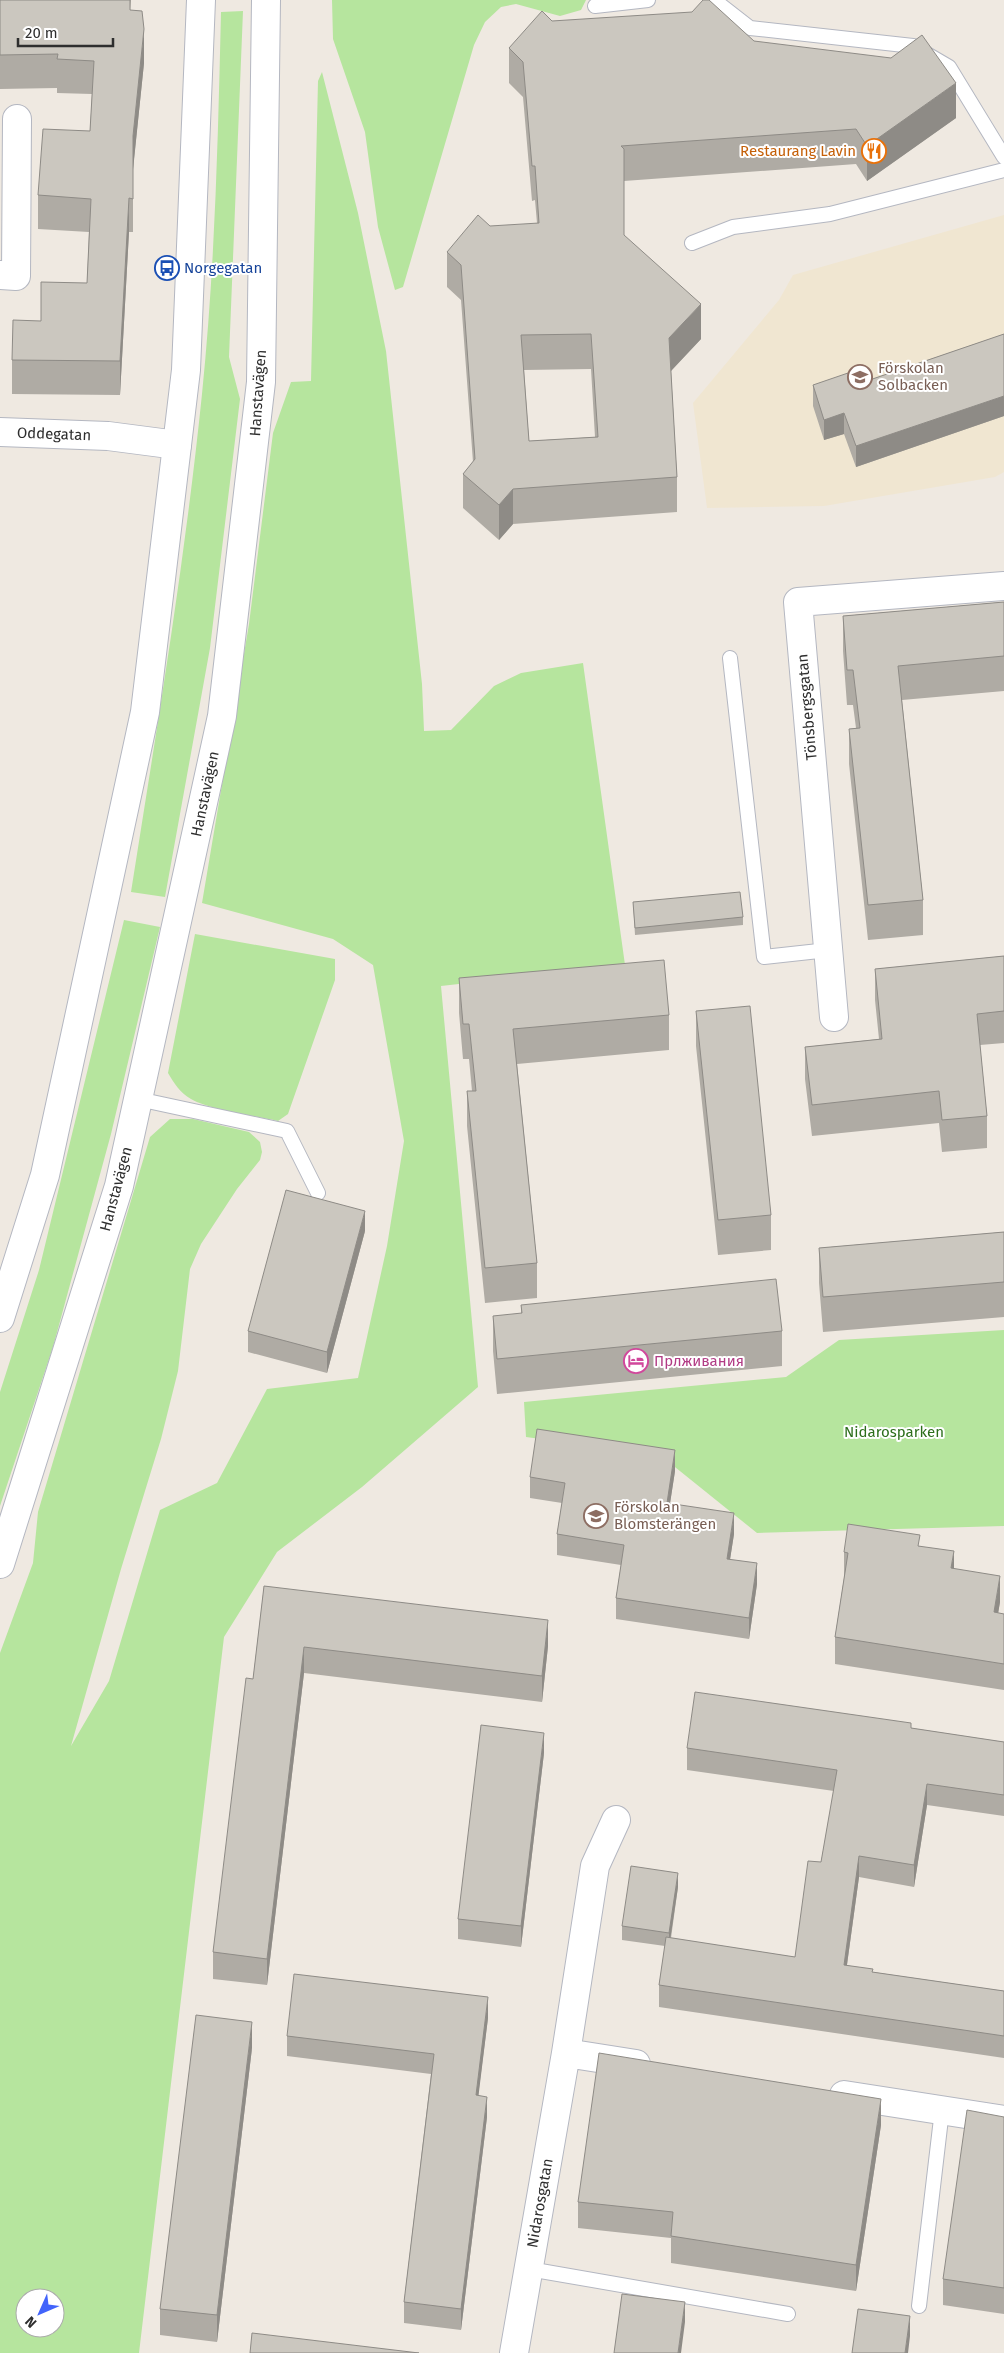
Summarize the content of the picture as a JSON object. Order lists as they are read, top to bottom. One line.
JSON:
{"streets":{"main road":["Hanstavägen","Oddegatan","Tönsbergsgatan","Nidarosgatan"]},"parks":["Nidarosparken"],"places":{"restaurant":["Restaurang Lavin"],"bus stop":["Norgegatan"],"school or university":["Förskolan Solbacken","Förskolan Blomsterängen"],"hotel":["Прлживания"]},"scale_bar":"20 m","north":"bottom left"}
